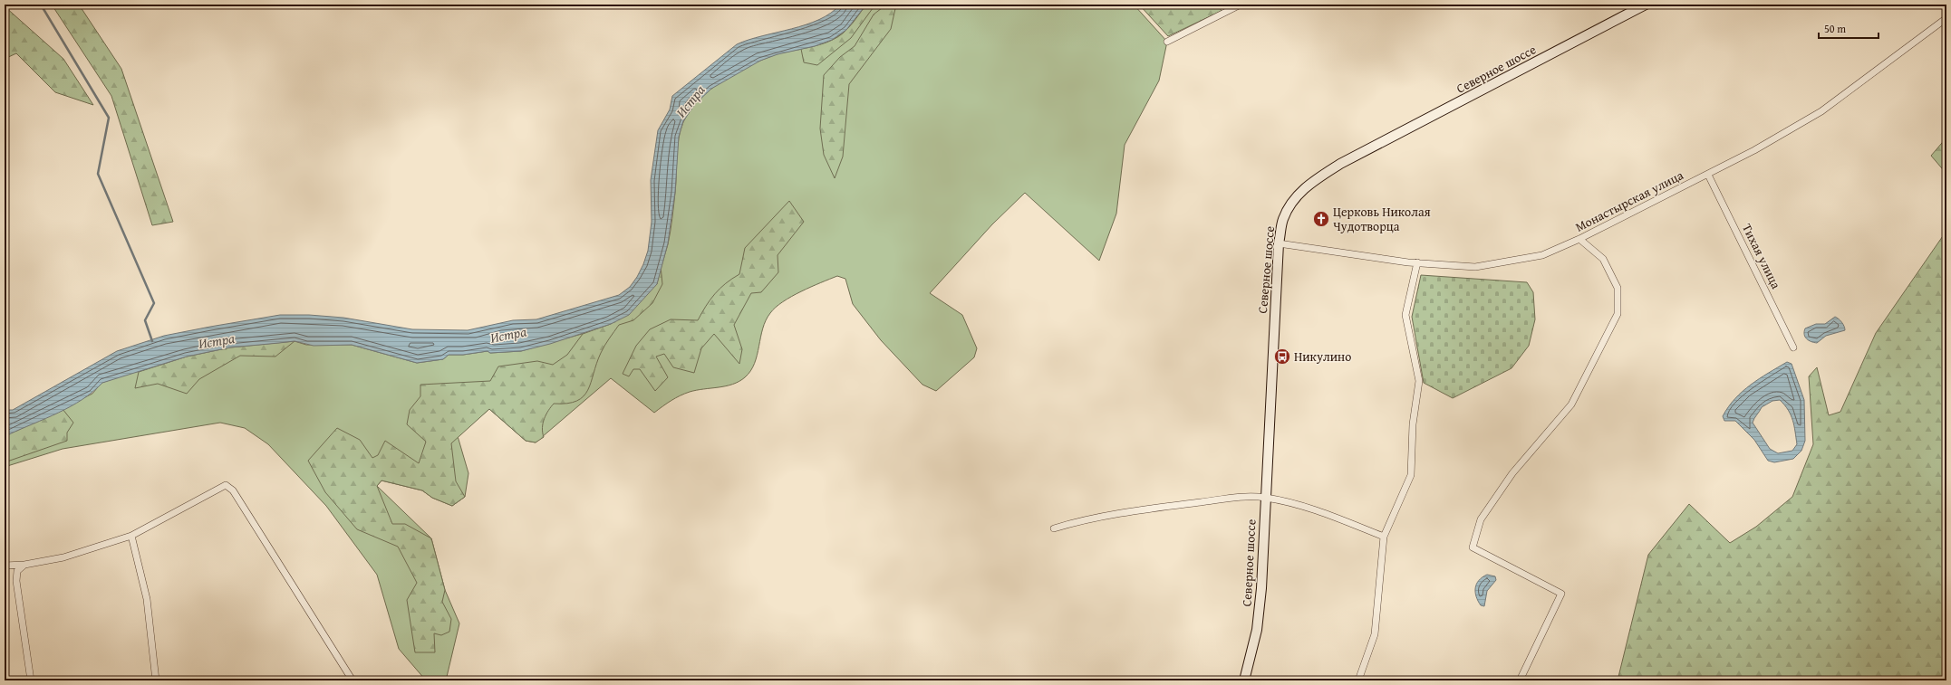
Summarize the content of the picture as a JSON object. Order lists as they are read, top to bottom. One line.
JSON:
{"streets":{"main road":["Северное шоссе"],"street":["Монастырская улица","Тихая улица"]},"crossings":[["Северное шоссе","Монастырская улица"],["Монастырская улица","Тихая улица"]],"water":["Истра"],"places":{"church":["Церковь Николая Чудотворца"],"bus stop":["Никулино"]},"scale_bar":"50 m"}
